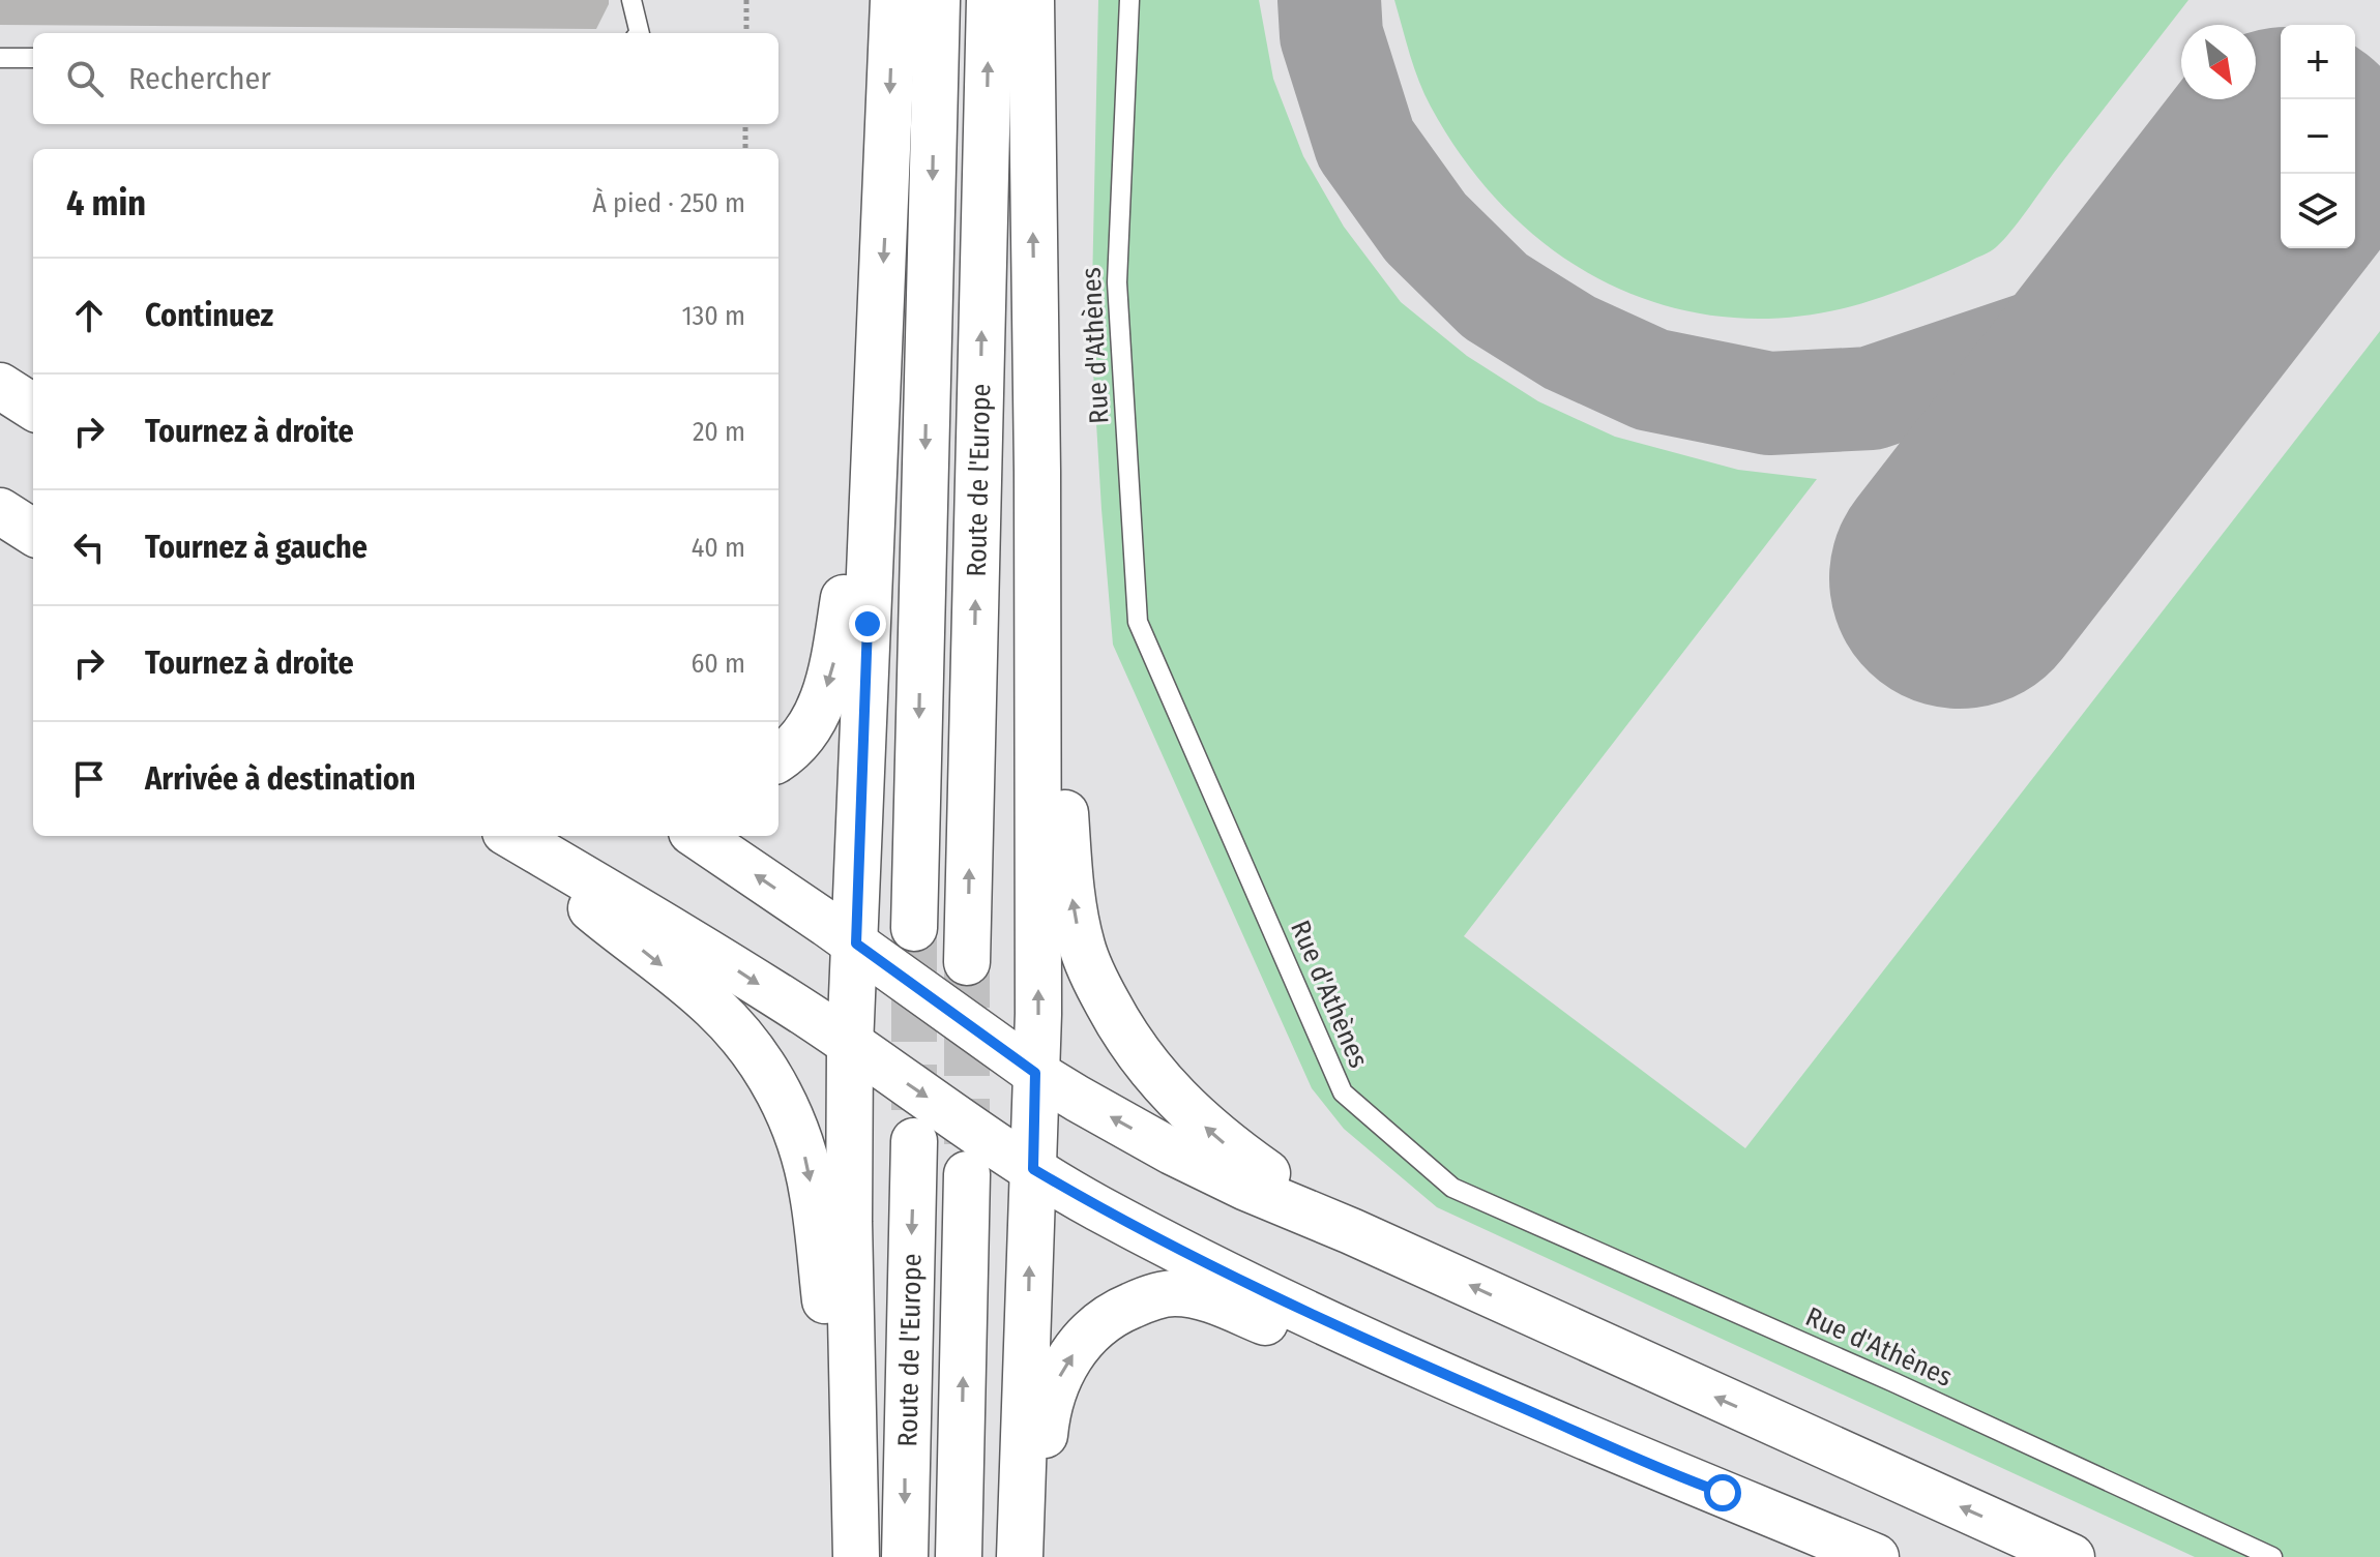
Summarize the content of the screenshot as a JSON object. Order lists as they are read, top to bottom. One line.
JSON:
{"streets":{"main road":["Route de l'Europe"],"lane":["Rue d'Athènes"]},"north":"bottom right","page":{"map_buttons":["+","−"],"search":"Rechercher","heading":["4 min","À pied · 250 m"],"list":[["Continuez","130 m"],["Tournez à droite","20 m"],["Tournez à gauche","40 m"],["Tournez à droite","60 m"],"Arrivée à destination"]}}
